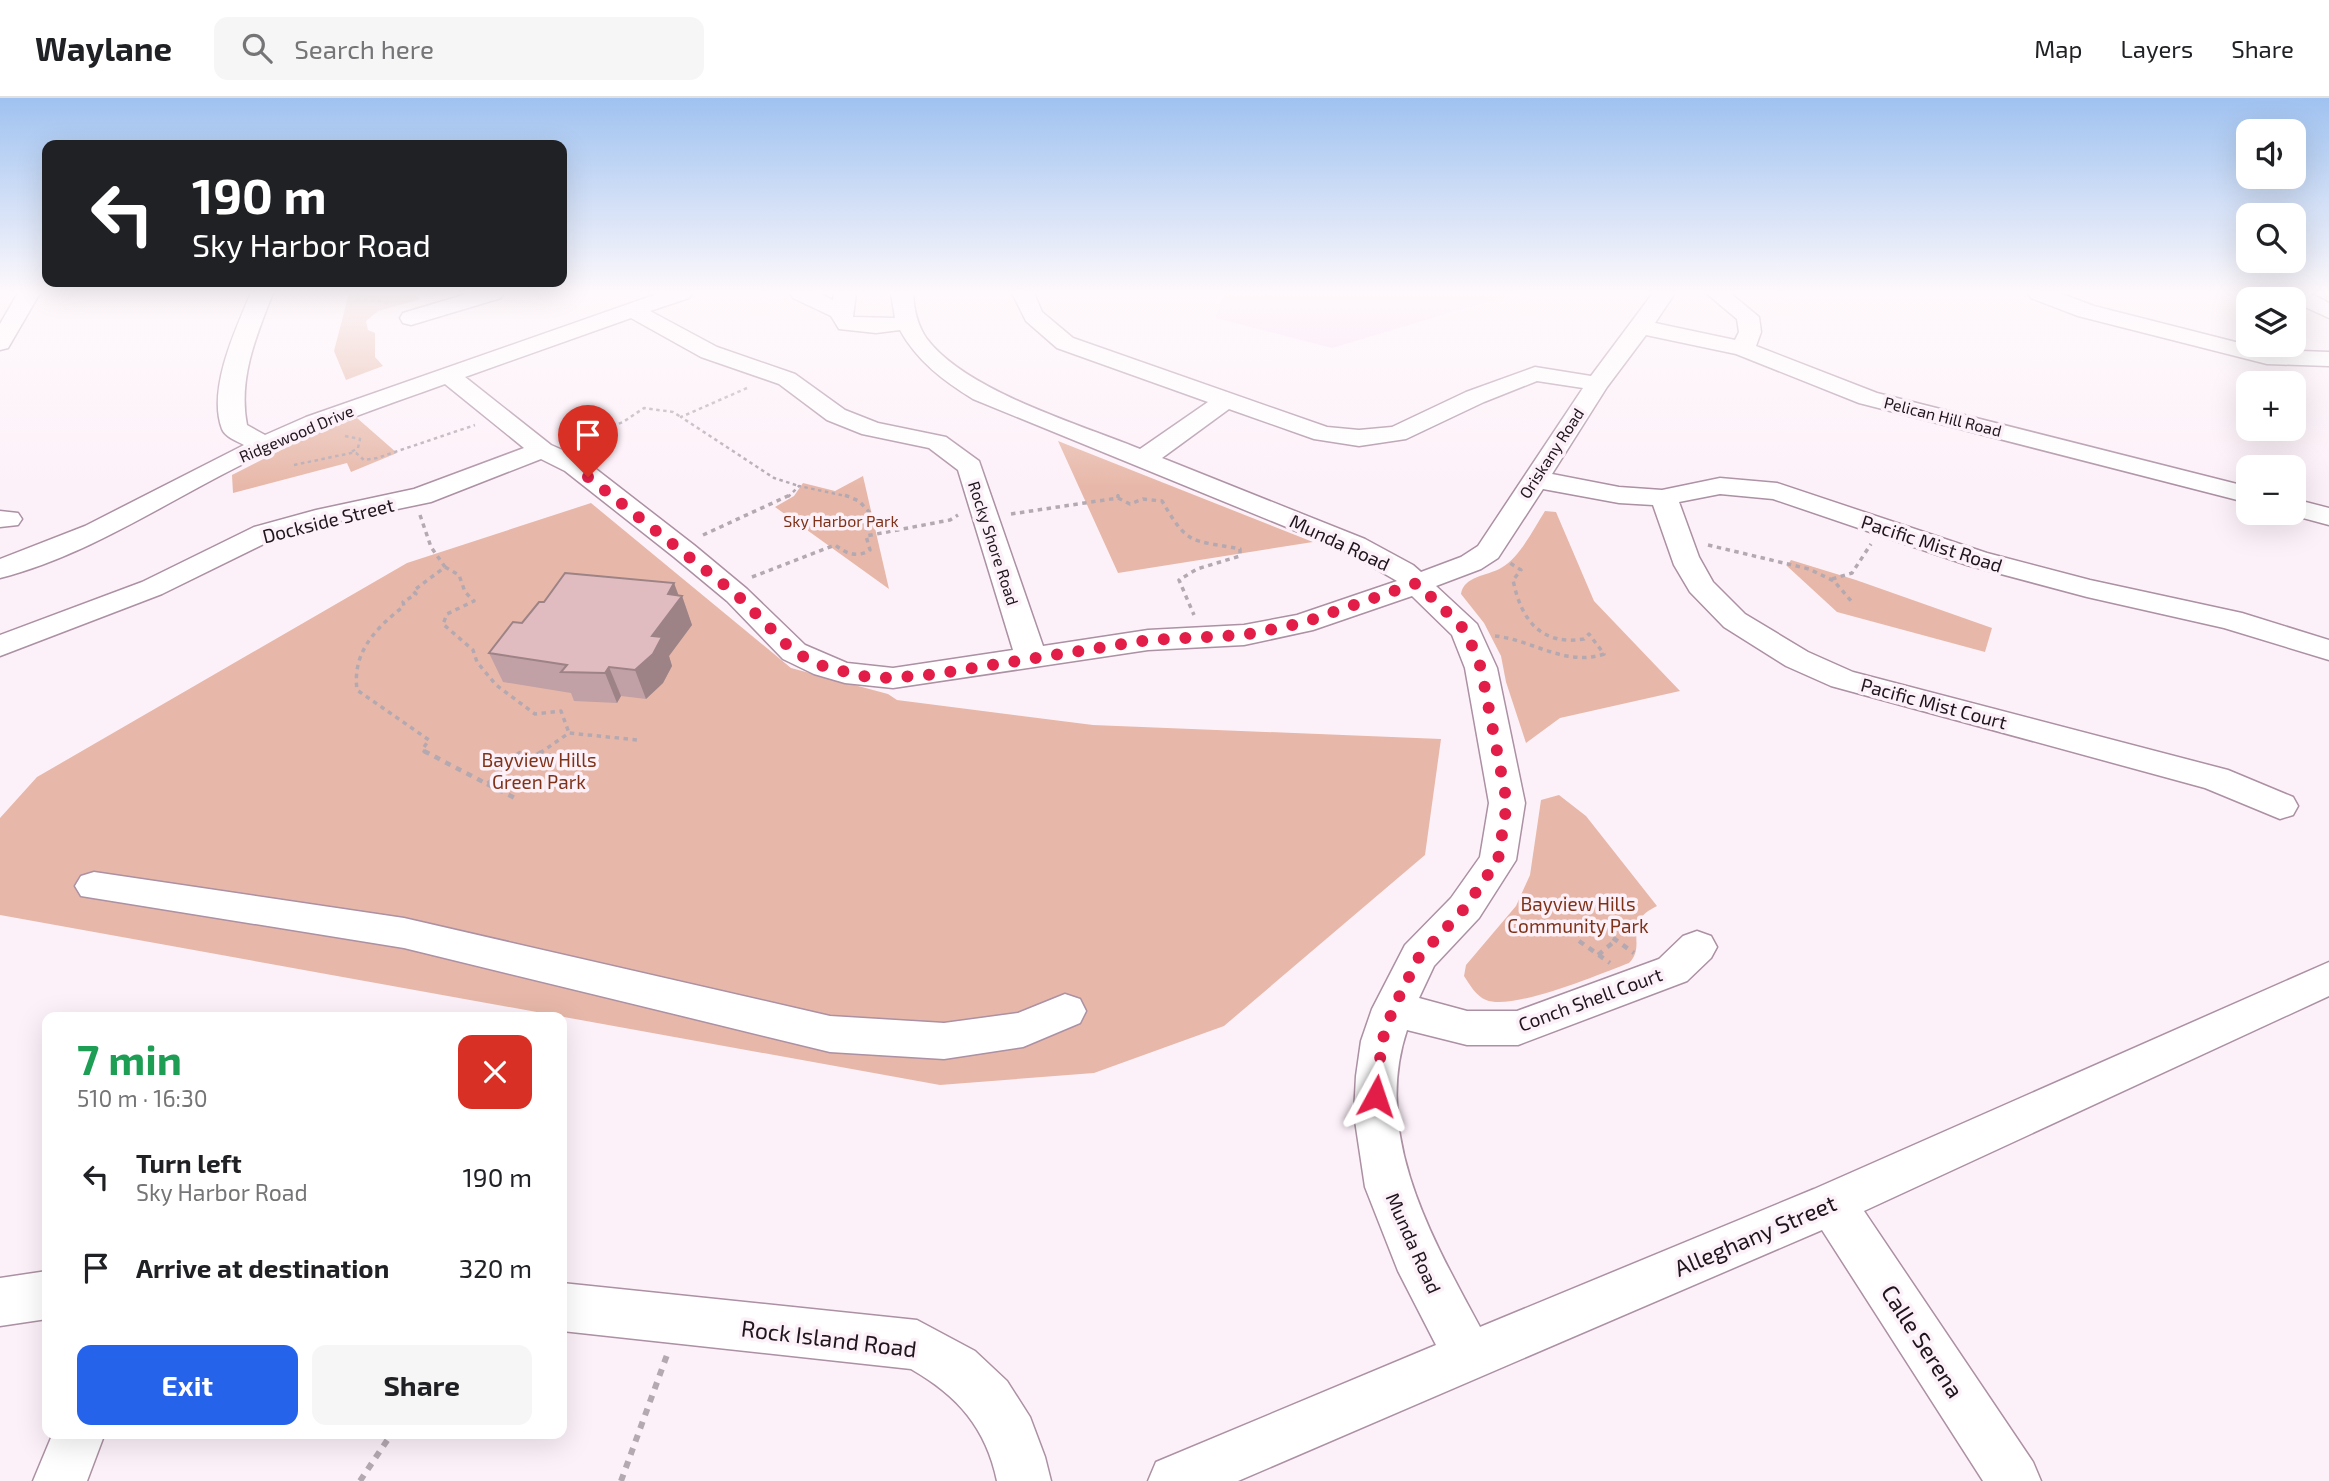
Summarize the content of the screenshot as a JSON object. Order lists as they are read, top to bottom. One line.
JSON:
{"streets":{"street":["Pelican Hill Road","Ridgewood Drive","Oriskany Road","Dockside Street","Munda Road","Rocky Shore Road","Pacific Mist Road","Pacific Mist Court","Conch Shell Court","Alleghany Street","Rock Island Road","Calle Serena"]},"crossings":[["Ridgewood Drive","Oriskany Road"],["Oriskany Road","Dockside Street"],["Oriskany Road","Munda Road"],["Oriskany Road","Rocky Shore Road"],["Oriskany Road","Pacific Mist Road"],["Munda Road","Conch Shell Court"],["Munda Road","Alleghany Street"],["Pacific Mist Road","Pacific Mist Court"],["Alleghany Street","Calle Serena"]],"parks":["Sky Harbor Park","Bayview Hills Green Park","Bayview Hills Community Park"],"page":{"header":"Waylane","search":"Search here","nav":["Map","Layers","Share"],"map_buttons":["+","−"],"turn":["190 m","Sky Harbor Road"],"heading":["7 min","510 m · 16:30"],"list":[{"name":"Turn left","note":"Sky Harbor Road","value":"190 m"},{"name":"Arrive at destination","value":"320 m"}],"buttons":["Exit","Share"]}}
